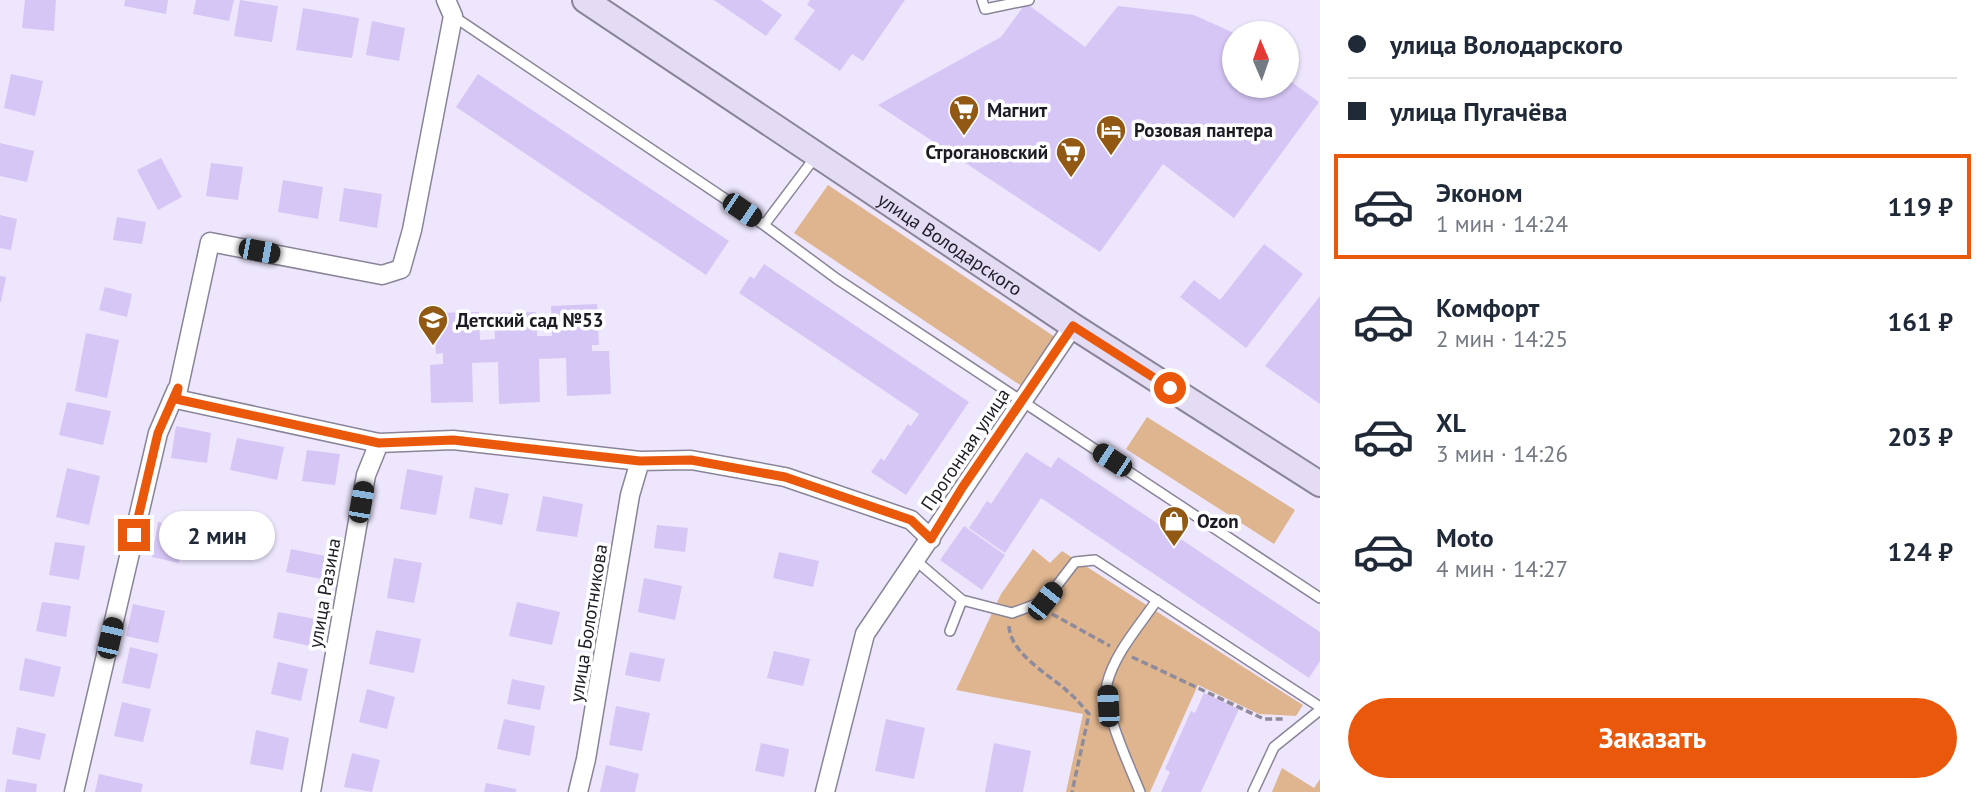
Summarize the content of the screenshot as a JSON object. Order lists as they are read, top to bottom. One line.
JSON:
{"streets":{"main road":["улица Володарского"],"street":["Прогонная улица","улица Разина","улица Болотникова"]},"crossings":[["улица Володарского","Прогонная улица"]],"places":{"supermarket":["Магнит","Строгановский"],"hotel":["Розовая пантера"],"school or university":["Детский сад №53"],"shop":["Ozon"]},"north":"top","page":{"banner":["улица Володарского","улица Пугачёва"],"list":[{"name":"Эконом","note":"1 мин · 14:24","value":"119 ₽"},{"name":"Комфорт","note":"2 мин · 14:25","value":"161 ₽"},{"name":"XL","note":"3 мин · 14:26","value":"203 ₽"},{"name":"Moto","note":"4 мин · 14:27","value":"124 ₽"}],"bubble":"2 мин","buttons":"Заказать"}}
